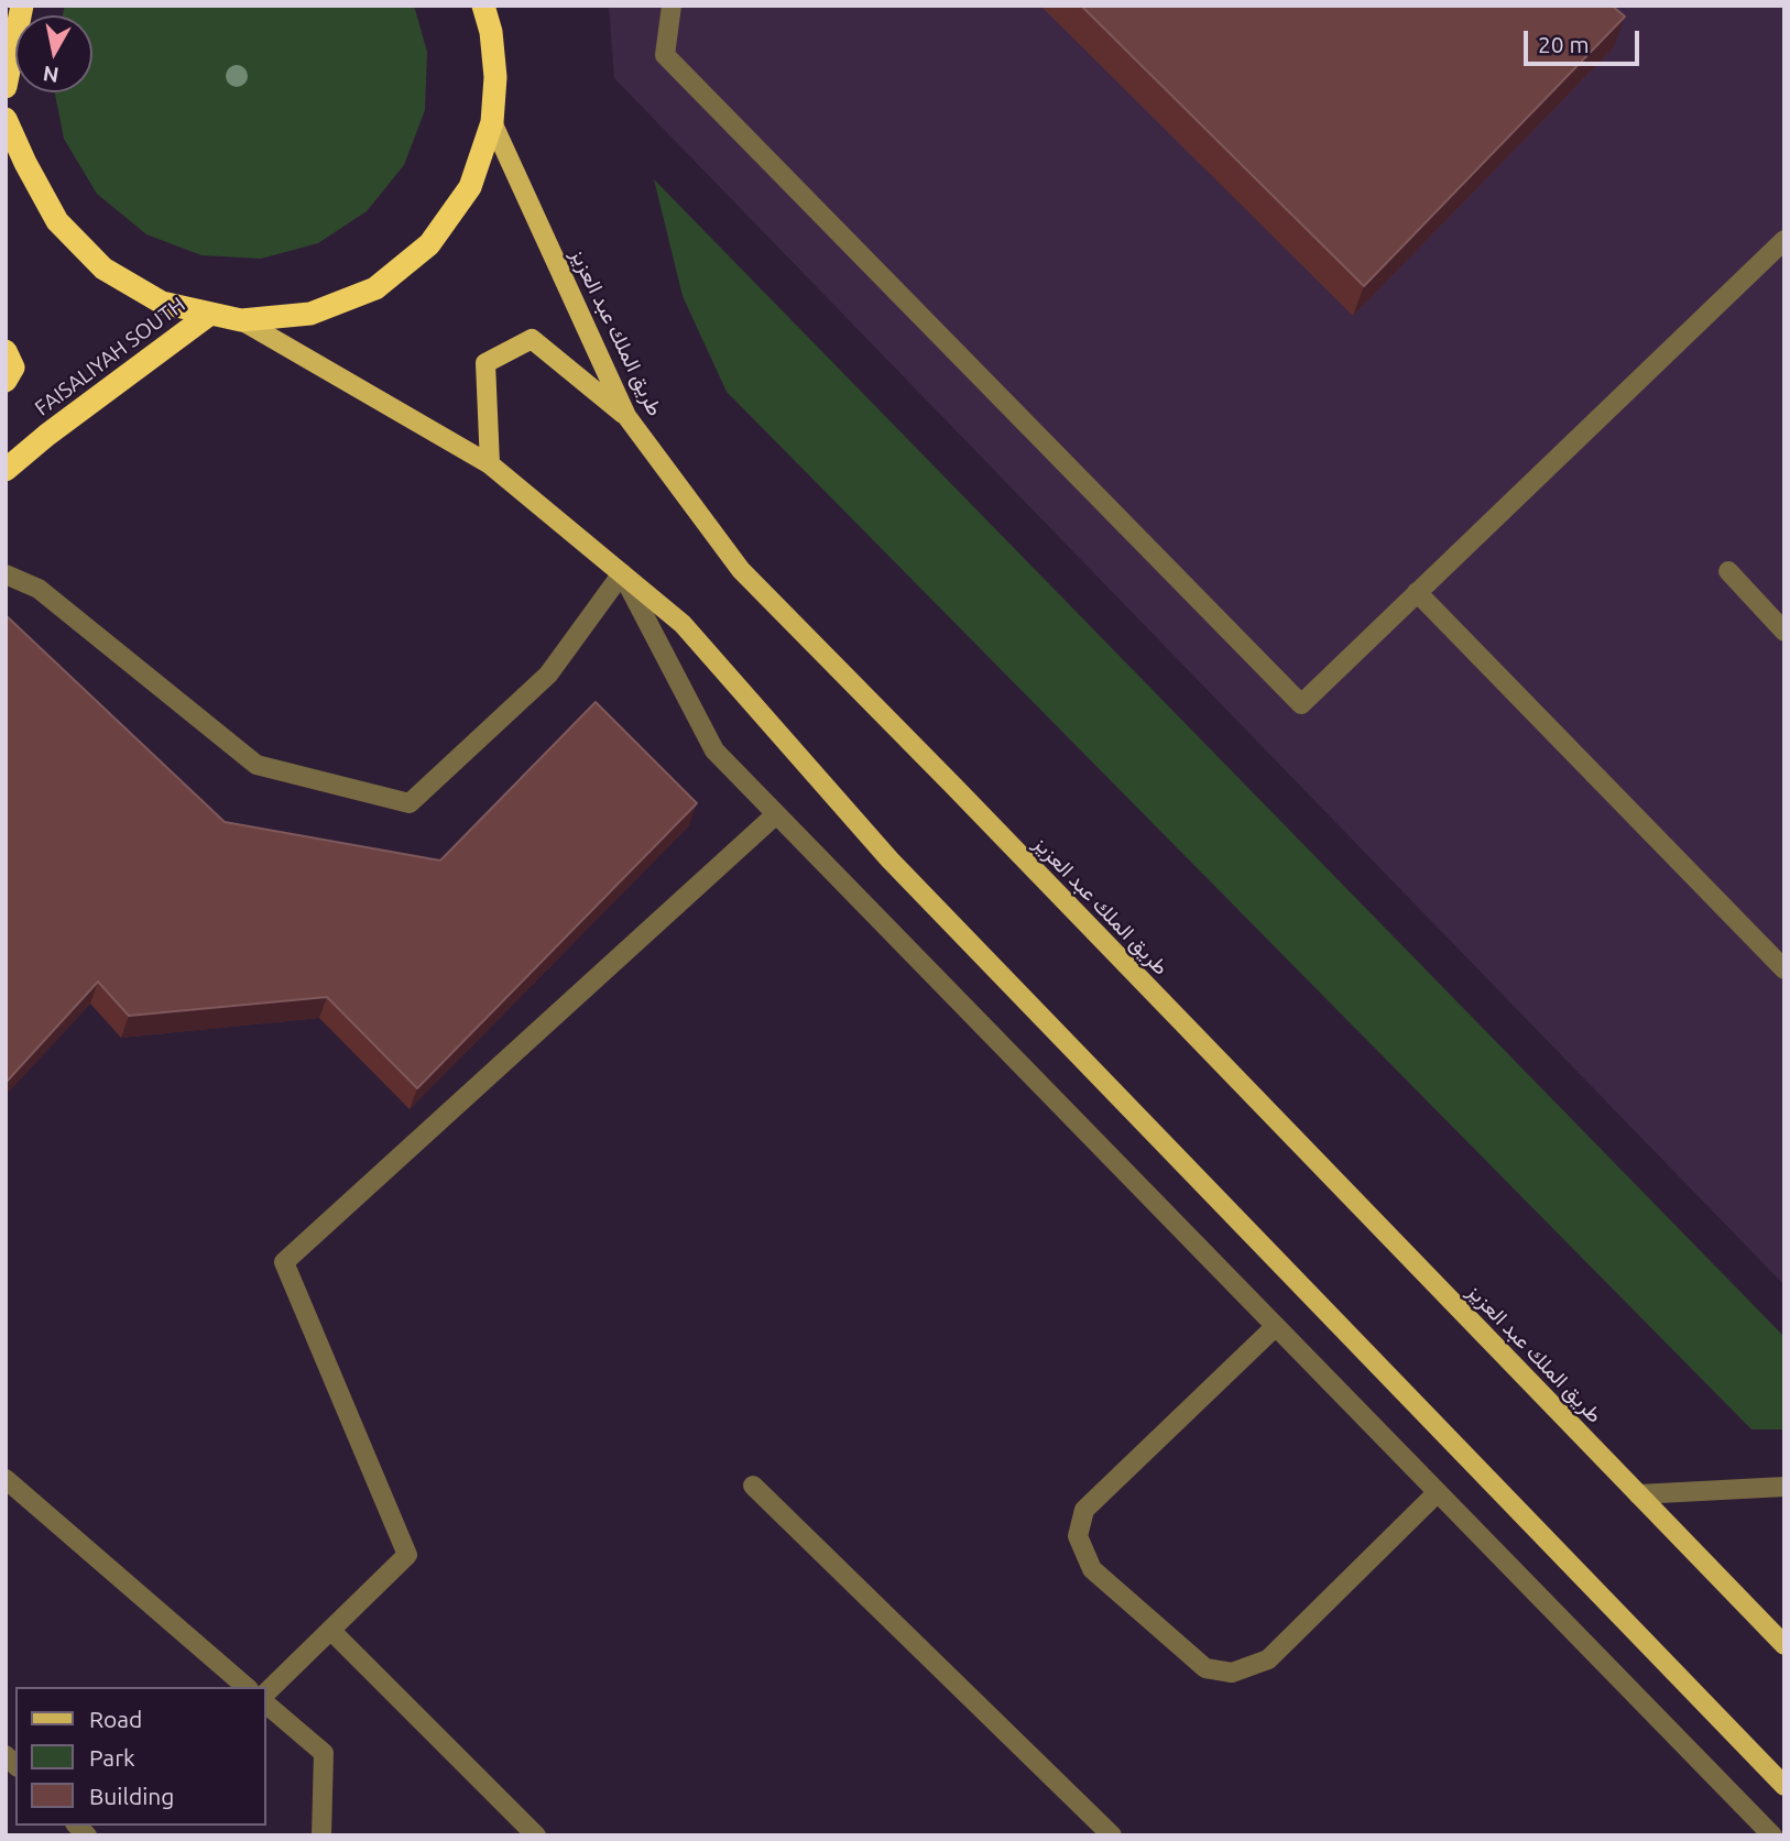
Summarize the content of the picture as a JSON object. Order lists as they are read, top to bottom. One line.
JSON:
{"streets":{"highway":["FAISALIYAH SOUTH"],"main road":["طريق الملك عبد العزيز"]},"legend":["Road","Park","Building"],"scale_bar":"20 m","north":"bottom"}
